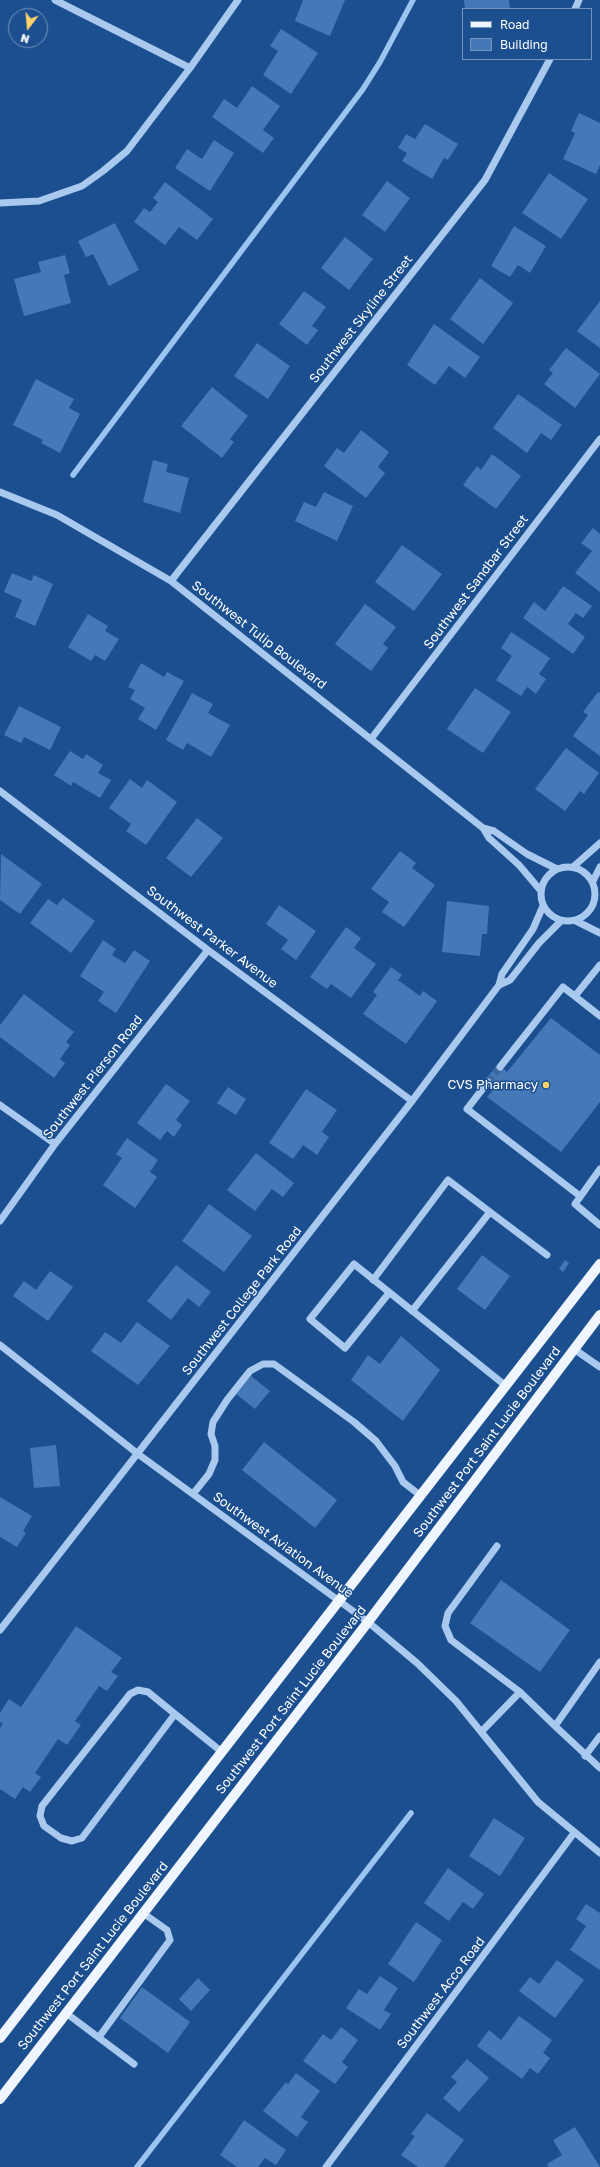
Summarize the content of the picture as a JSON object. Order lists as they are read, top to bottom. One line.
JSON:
{"streets":{"main road":["Southwest Port Saint Lucie Boulevard"],"street":["Southwest Skyline Street","Southwest Sandbar Street","Southwest Tulip Boulevard","Southwest Parker Avenue","Southwest Pierson Road","Southwest College Park Road","Southwest Aviation Avenue","Southwest Acco Road"]},"crossings":[["Southwest Skyline Street","Southwest Tulip Boulevard"],["Southwest Sandbar Street","Southwest Tulip Boulevard"],["Southwest Tulip Boulevard","Southwest College Park Road"],["Southwest Parker Avenue","Southwest Pierson Road"],["Southwest Parker Avenue","Southwest College Park Road"],["Southwest College Park Road","Southwest Aviation Avenue"],["Southwest Port Saint Lucie Boulevard","Southwest Aviation Avenue"],["Southwest Aviation Avenue","Southwest Acco Road"]],"places":["CVS Pharmacy"],"legend":["Road","Building"],"north":"bottom"}
